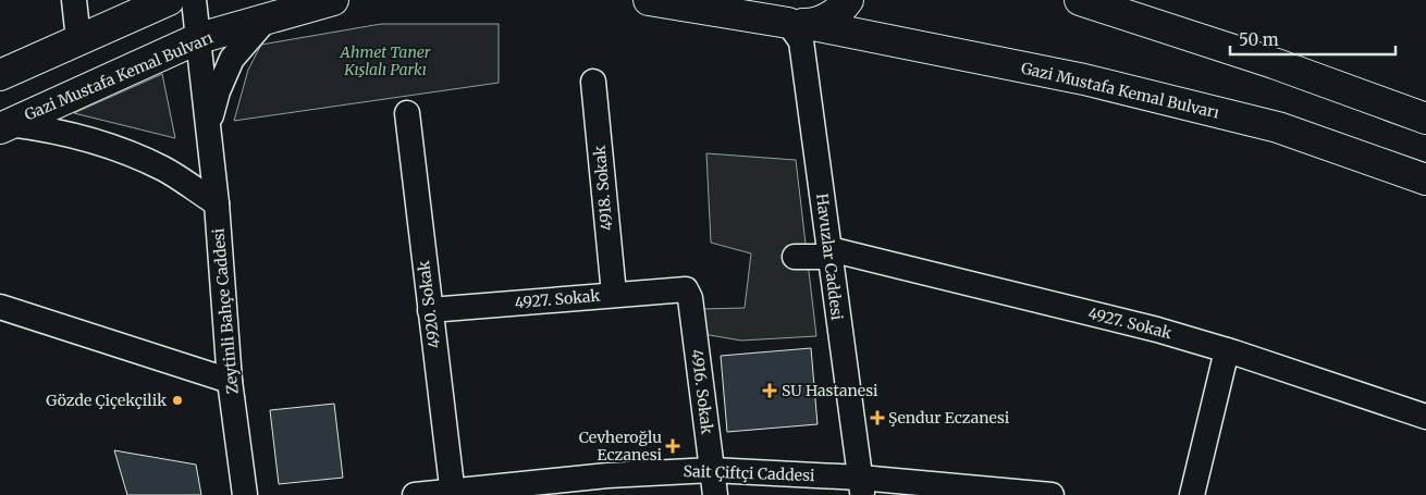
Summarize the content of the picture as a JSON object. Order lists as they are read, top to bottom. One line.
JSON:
{"streets":{"highway":["Gazi Mustafa Kemal Bulvarı"],"street":["4918. Sokak","Havuzlar Caddesi","4927. Sokak","4920. Sokak","Zeytinli Bahçe Caddesi","4916. Sokak","Sait Çiftçi Caddesi"]},"crossings":[["Gazi Mustafa Kemal Bulvarı","Havuzlar Caddesi"],["Gazi Mustafa Kemal Bulvarı","Zeytinli Bahçe Caddesi"],["4918. Sokak","4927. Sokak"],["Havuzlar Caddesi","4927. Sokak"],["Havuzlar Caddesi","Sait Çiftçi Caddesi"],["4927. Sokak","4920. Sokak"],["4927. Sokak","4916. Sokak"],["4920. Sokak","Sait Çiftçi Caddesi"],["4916. Sokak","Sait Çiftçi Caddesi"]],"parks":["Ahmet Taner Kışlalı Parkı"],"places":{"health":["SU Hastanesi","Şendur Eczanesi","Cevheroğlu Eczanesi"],"other":["Gözde Çiçekçilik"]},"scale_bar":"50 m"}
